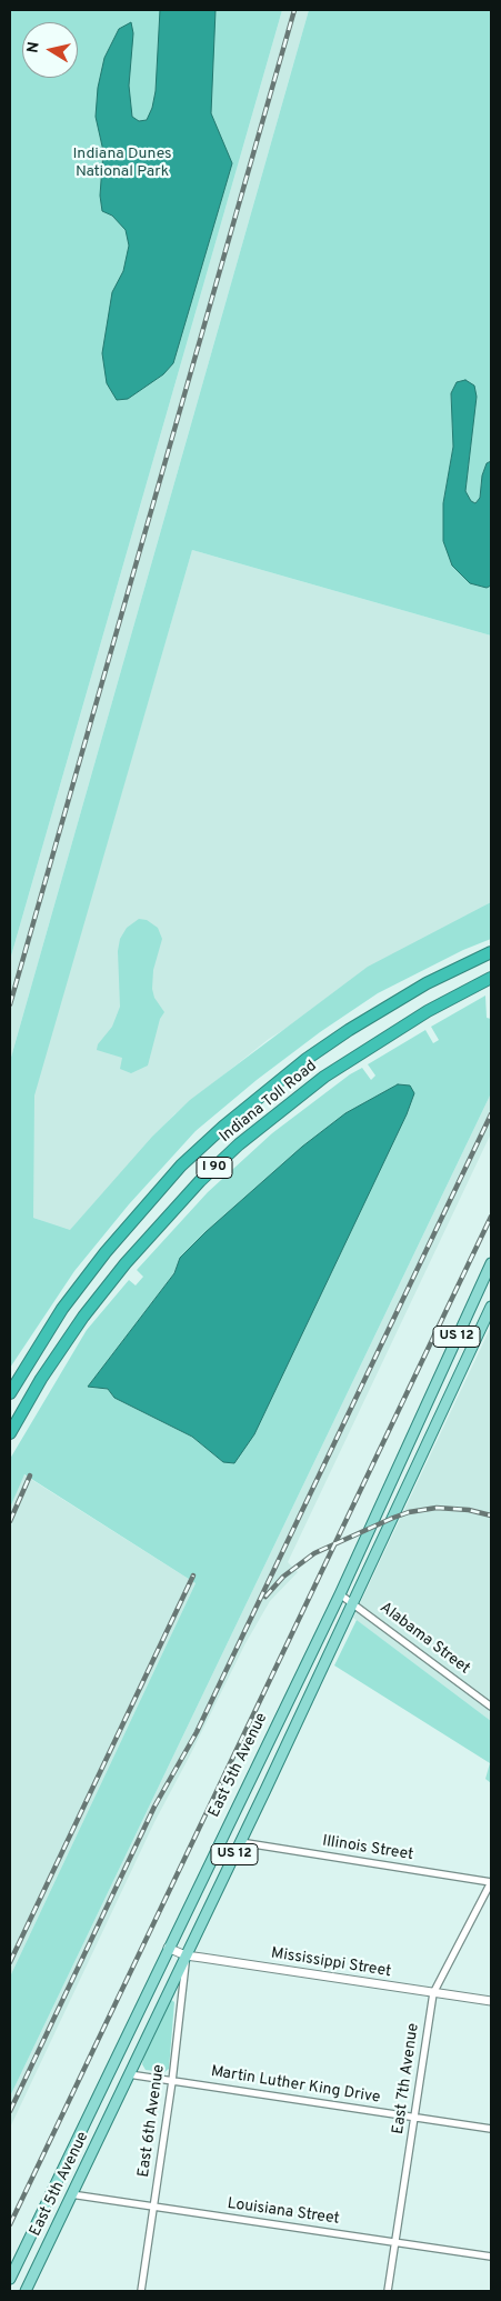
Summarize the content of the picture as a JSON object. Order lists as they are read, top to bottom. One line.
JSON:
{"streets":{"highway":["Indiana Toll Road","I 90"],"main road":["US 12","East 5th Avenue"],"street":["Alabama Street","Illinois Street","Mississippi Street","East 7th Avenue","Martin Luther King Drive","East 6th Avenue","Louisiana Street"]},"crossings":[["Alabama Street","East 5th Avenue"],["East 5th Avenue","Illinois Street"],["East 5th Avenue","Mississippi Street"],["East 5th Avenue","Martin Luther King Drive"],["East 5th Avenue","East 6th Avenue"],["East 5th Avenue","Louisiana Street"],["Illinois Street","East 7th Avenue"],["Mississippi Street","East 7th Avenue"],["Mississippi Street","East 6th Avenue"],["East 7th Avenue","Martin Luther King Drive"],["East 7th Avenue","Louisiana Street"],["Martin Luther King Drive","East 6th Avenue"],["East 6th Avenue","Louisiana Street"]],"parks":["Indiana Dunes National Park"],"north":"left"}
